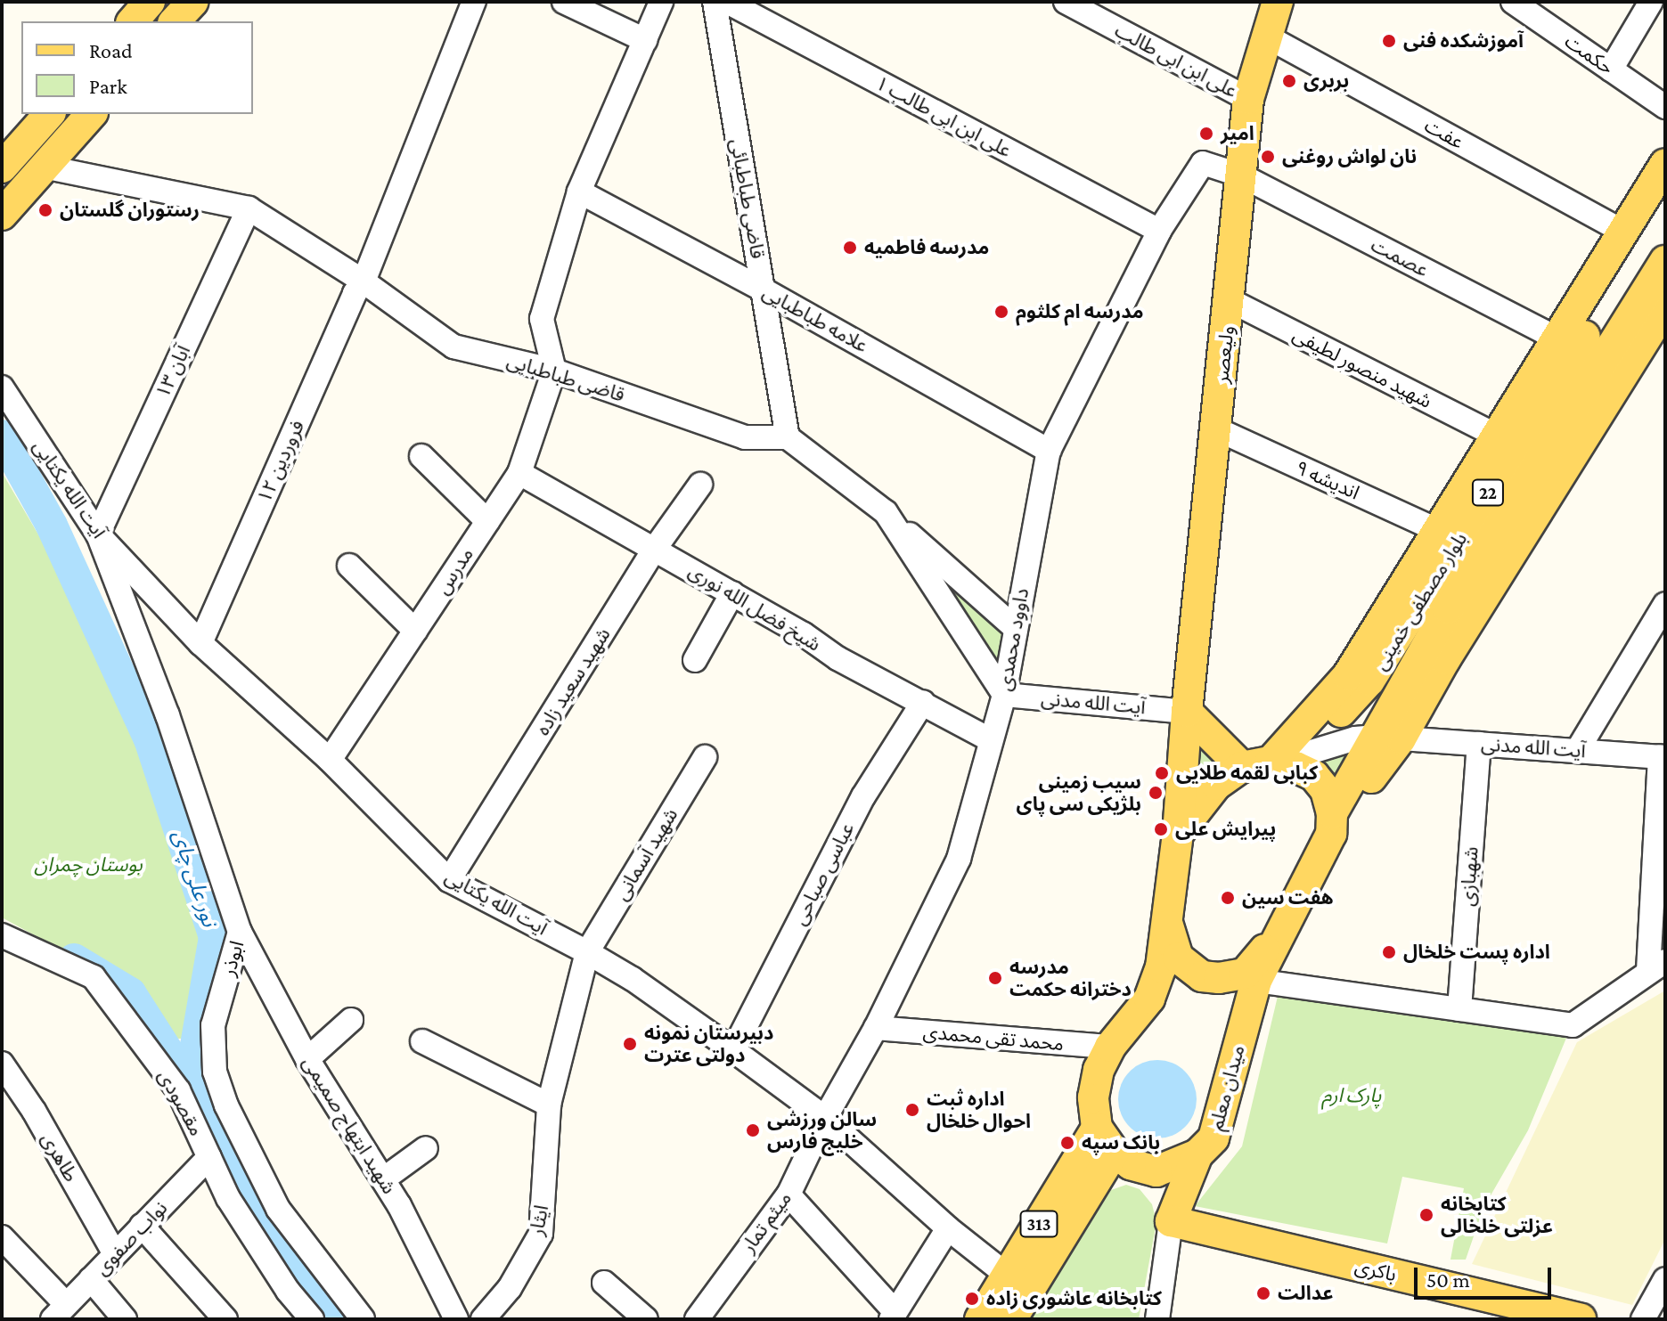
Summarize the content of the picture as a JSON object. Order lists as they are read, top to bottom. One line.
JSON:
{"streets":{"main road":["ولیعصر","22","بلوار مصطفی خمینی","میدان معلم","313","باکری"],"street":["حکمت","علی ابن ابی طالب","علی ابن ابی طالب ۱","عفت","قاضی طباطبائی","عصمت","علامه طباطبایی","شهید منصور لطیفی","۱۳ آبان","قاضی طباطبایی","۱۲ فروردین","اندیشه ۹","آیت الله یکتایی","مدرس","شیخ فضل الله نوری","داوود محمدی","شهید سعید زاده","آیت الله مدنی","آیت‌ الله مدنی","شهید آسمانی","عباسی صباحی","شهبازی","ابوذر","محمد تقی محمدی","مقصودی","شهید ابتهاج صمیمی","طاهری","ایثار","میثم تمار","نواب صفوی"]},"crossings":[["علی ابن ابی طالب","ولیعصر"],["علی ابن ابی طالب ۱","داوود محمدی"],["عفت","ولیعصر"],["قاضی طباطبائی","علامه طباطبایی"],["قاضی طباطبائی","قاضی طباطبایی"],["عصمت","ولیعصر"],["عصمت","داوود محمدی"],["علامه طباطبایی","داوود محمدی"],["ولیعصر","شهید منصور لطیفی"],["ولیعصر","اندیشه ۹"],["ولیعصر","بلوار مصطفی خمینی"],["ولیعصر","آیت الله مدنی"],["ولیعصر","آیت‌ الله مدنی"],["ولیعصر","میدان معلم"],["۱۳ آبان","قاضی طباطبایی"],["۱۳ آبان","آیت الله یکتایی"],["۱۳ آبان","ابوذر"],["قاضی طباطبایی","۱۲ فروردین"],["قاضی طباطبایی","مدرس"],["۱۲ فروردین","آیت الله یکتایی"],["آیت الله یکتایی","مدرس"],["آیت الله یکتایی","داوود محمدی"],["آیت الله یکتایی","شهید سعید زاده"],["آیت الله یکتایی","شهید آسمانی"],["آیت الله یکتایی","عباسی صباحی"],["آیت الله یکتایی","ابوذر"],["آیت الله یکتایی","ایثار"],["آیت الله یکتایی","میثم تمار"],["آیت الله یکتایی","313"],["مدرس","شیخ فضل الله نوری"],["بلوار مصطفی خمینی","آیت‌ الله مدنی"],["بلوار مصطفی خمینی","میدان معلم"],["شیخ فضل الله نوری","داوود محمدی"],["شیخ فضل الله نوری","شهید سعید زاده"],["شیخ فضل الله نوری","عباسی صباحی"],["داوود محمدی","آیت الله مدنی"],["داوود محمدی","محمد تقی محمدی"],["داوود محمدی","میثم تمار"],["آیت‌ الله مدنی","شهبازی"],["آیت‌ الله مدنی","میدان معلم"],["شهید آسمانی","ایثار"],["ابوذر","شهید ابتهاج صمیمی"],["میدان معلم","313"],["مقصودی","نواب صفوی"],["طاهری","نواب صفوی"]],"water":["نور علی چای"],"parks":["بوستان چمران","پارک ارم"],"places":["آموزشکده فنی","بربری","امیر","نان لواش روغنی","رستوران گلستان","مدرسه فاطمیه","مدرسه ام کلثوم","کبابی لقمه طلایی","سیب زمینی بلژیکی سی پای","پیرایش علی","هفت سین","اداره پست خلخال","مدرسه دخترانه حکمت","دبیرستان نمونه دولتی عترت","اداره ثبت احوال خلخال","سالن ورزشی خلیج فارس","بانک سپه","کتابخانه عزلتی خلخالی","عدالت","کتابخانه عاشوری زاده"],"legend":["Road","Park"],"scale_bar":"50 m"}
